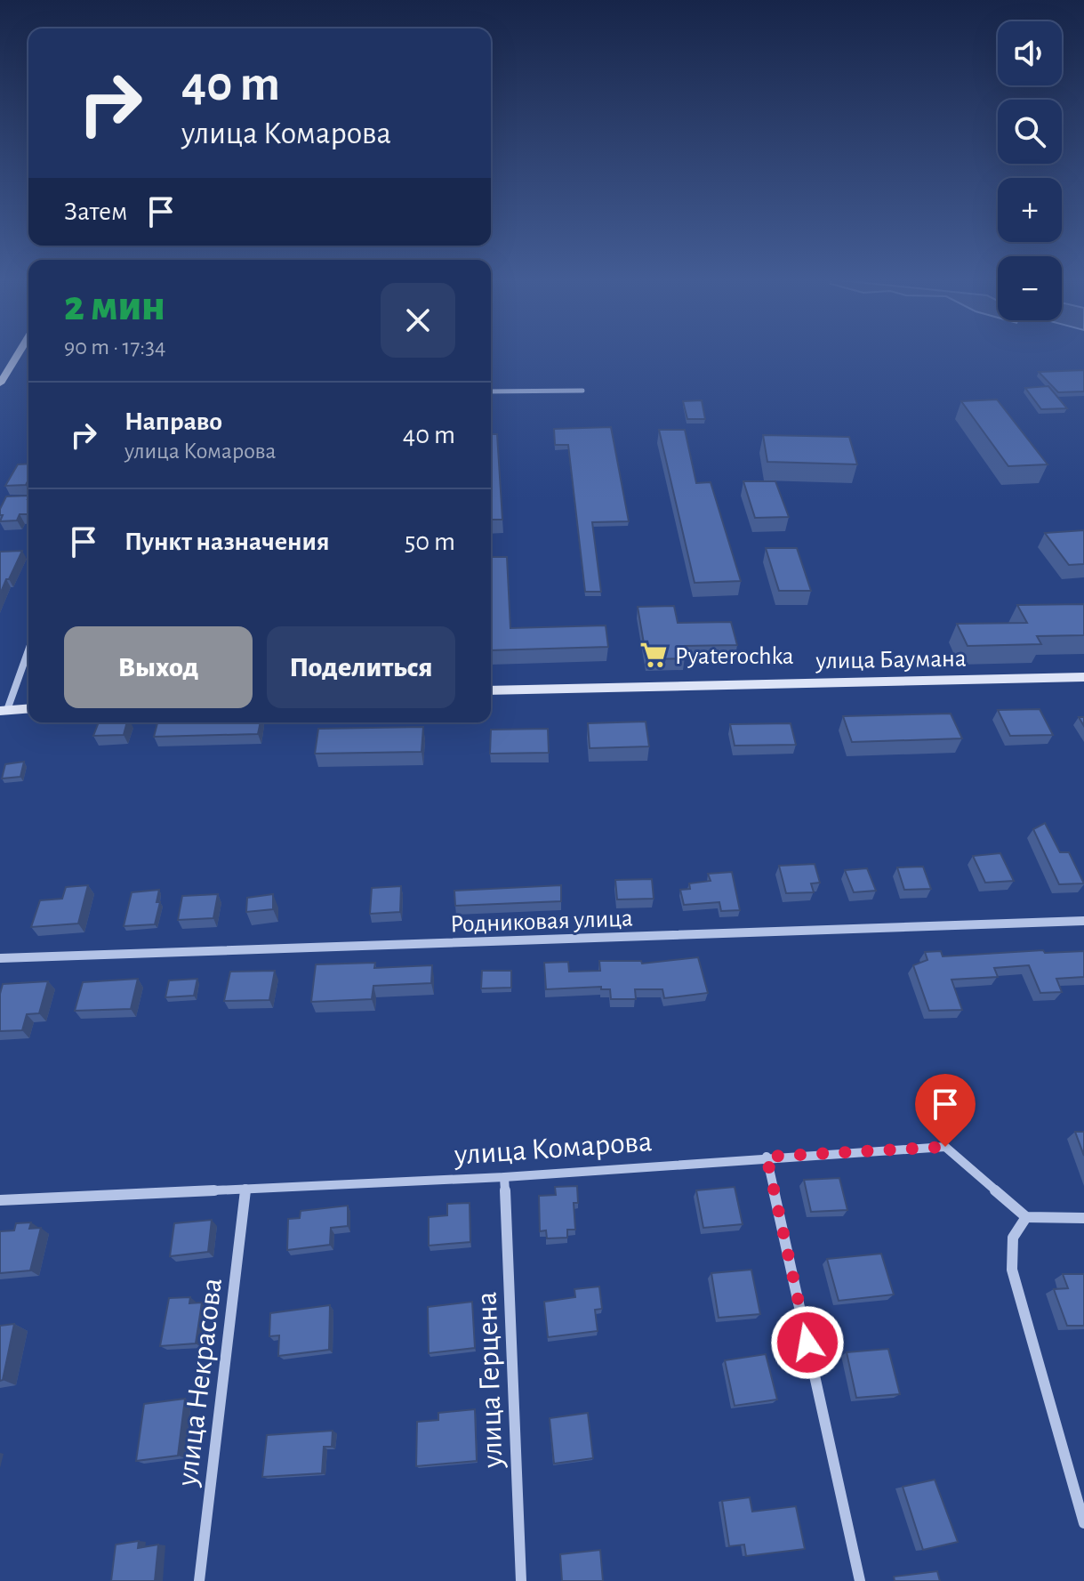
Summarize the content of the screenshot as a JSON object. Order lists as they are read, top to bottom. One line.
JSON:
{"streets":{"street":["улица Баумана","Родниковая улица","улица Комарова","улица Герцена","улица Некрасова"]},"crossings":[["улица Комарова","улица Герцена"],["улица Комарова","улица Некрасова"]],"places":{"supermarket":["Pyaterochka"]},"page":{"map_buttons":["+","−"],"turn":["40 m","улица Комарова"],"then":"Затем","heading":["2 мин","90 m · 17:34"],"list":[{"name":"Направо","note":"улица Комарова","value":"40 m"},{"name":"Пункт назначения","value":"50 m"}],"buttons":["Выход","Поделиться"]}}
